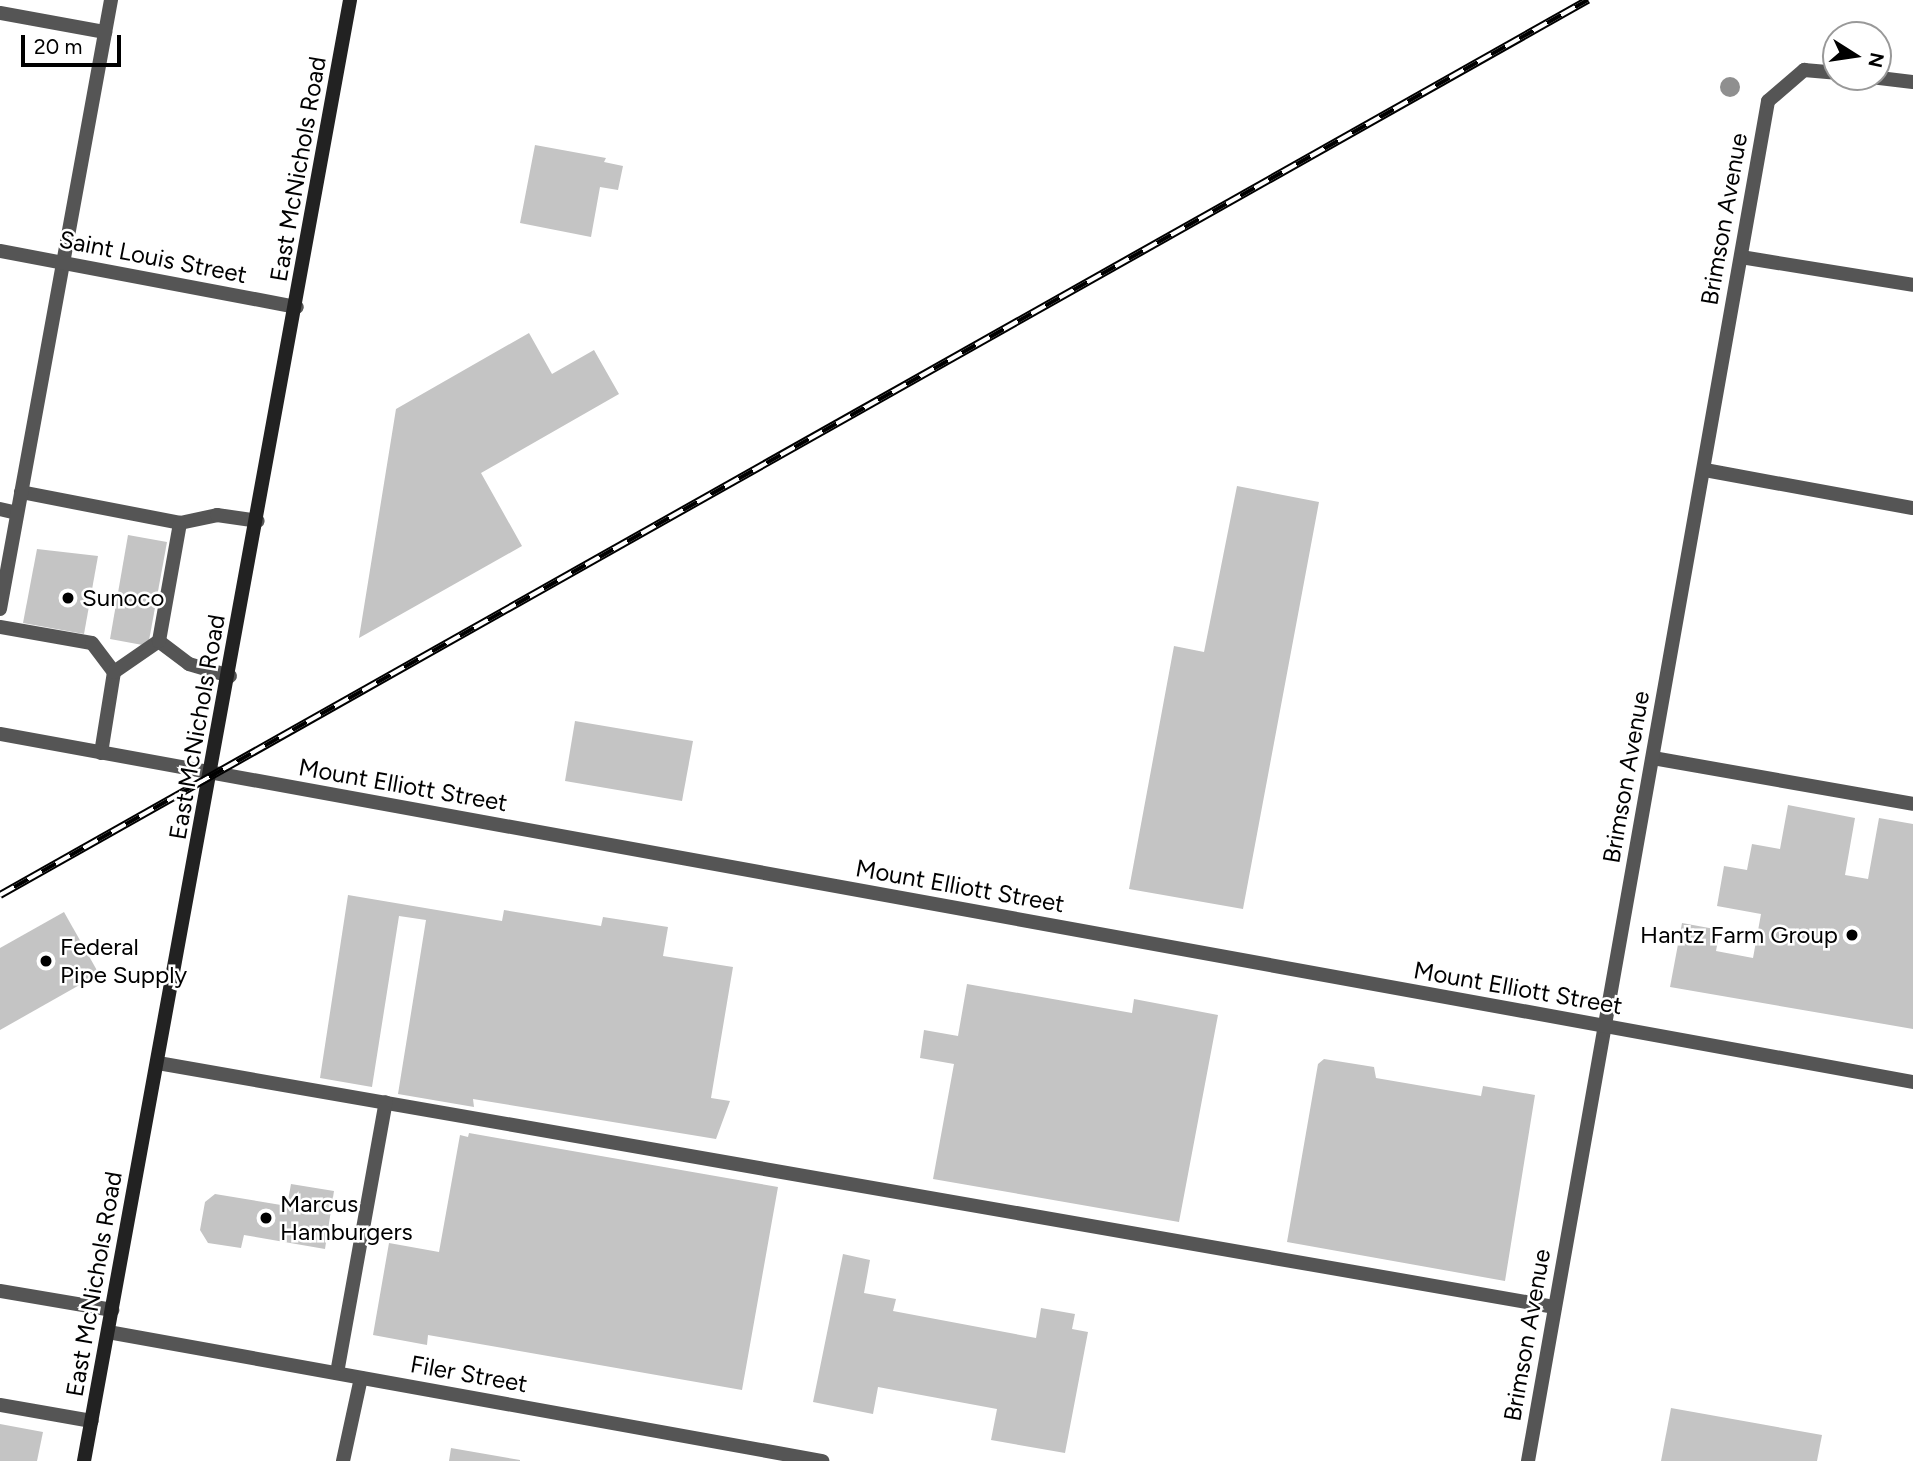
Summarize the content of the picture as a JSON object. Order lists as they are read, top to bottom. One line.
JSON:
{"streets":{"main road":["East McNichols Road"],"street":["Brimson Avenue","Saint Louis Street","Mount Elliott Street","Filer Street"]},"crossings":[["East McNichols Road","Saint Louis Street"],["East McNichols Road","Mount Elliott Street"],["East McNichols Road","Filer Street"],["Brimson Avenue","Mount Elliott Street"]],"places":["Sunoco","Hantz Farm Group","Federal Pipe Supply","Marcus Hamburgers"],"scale_bar":"20 m","north":"right"}
